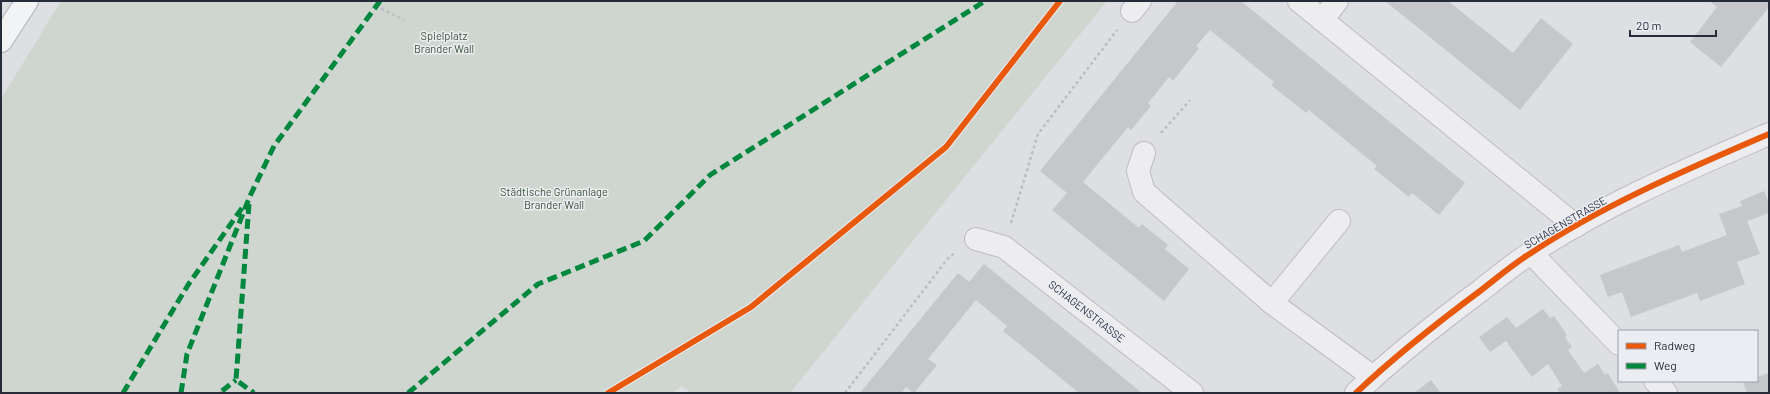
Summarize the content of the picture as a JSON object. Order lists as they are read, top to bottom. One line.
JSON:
{"streets":{"street":["SCHAGENSTRASSE"]},"parks":["Spielplatz Brander Wall","Städtische Grünanlage Brander Wall"],"legend":["Radweg","Weg"],"scale_bar":"20 m"}
